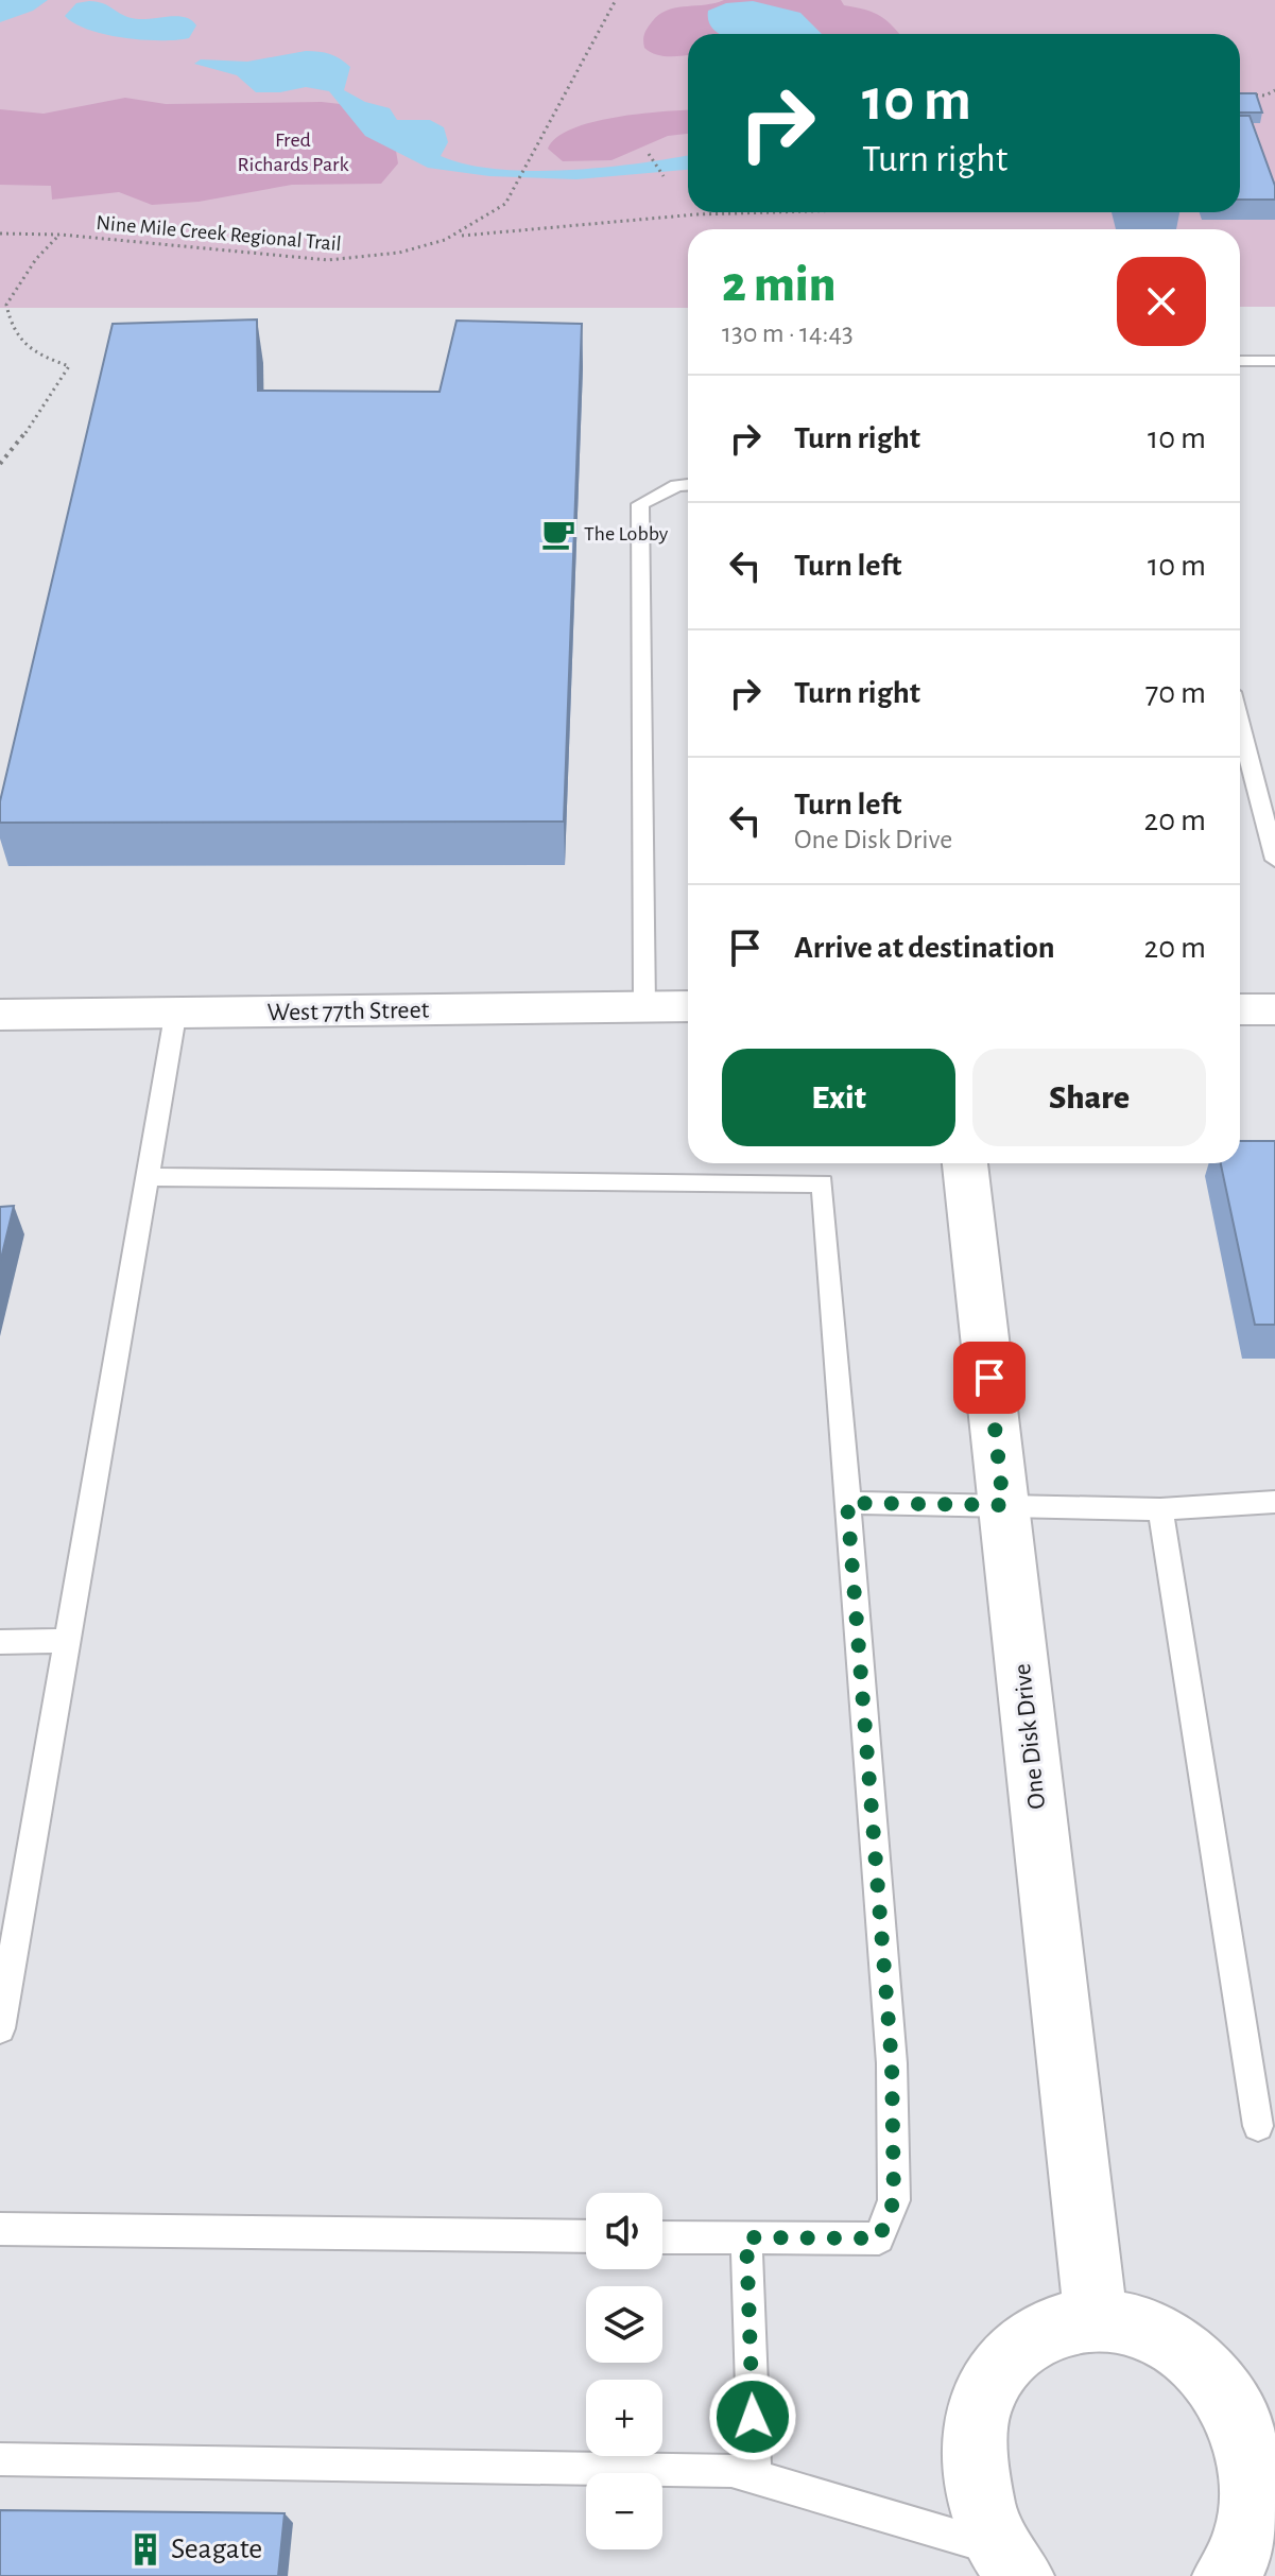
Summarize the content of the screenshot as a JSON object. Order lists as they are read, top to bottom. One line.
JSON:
{"streets":{"street":["West 77th Street","One Disk Drive"],"path":["Nine Mile Creek Regional Trail"]},"parks":["Fred Richards Park"],"places":{"cafe":["The Lobby"],"building":["Seagate"]},"page":{"turn":["10 m","Turn right"],"heading":["2 min","130 m · 14:43"],"list":[{"name":"Turn right","value":"10 m"},{"name":"Turn left","value":"10 m"},{"name":"Turn right","value":"70 m"},{"name":"Turn left","note":"One Disk Drive","value":"20 m"},{"name":"Arrive at destination","value":"20 m"}],"buttons":["Exit","Share"],"map_buttons":["+","−"]}}
